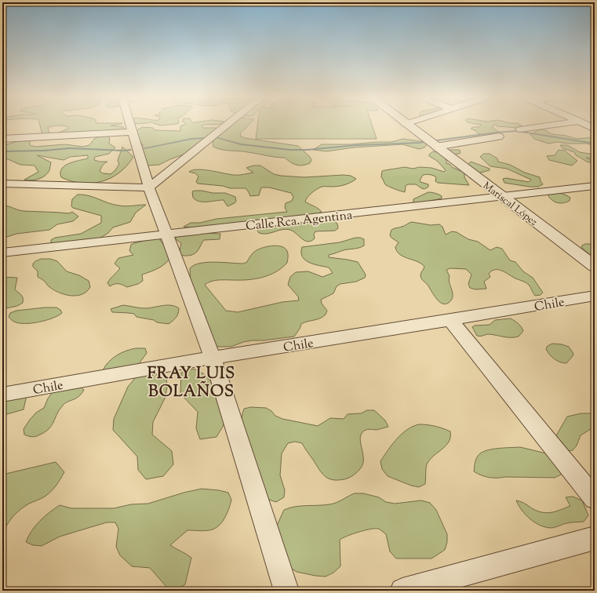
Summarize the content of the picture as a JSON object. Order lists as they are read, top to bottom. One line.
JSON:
{"streets":{"street":["Mariscal López","Calle Rca. Agentina","Chile"]},"crossings":[["Mariscal López","Calle Rca. Agentina"]],"districts":["FRAY LUIS BOLAÑOS"]}
